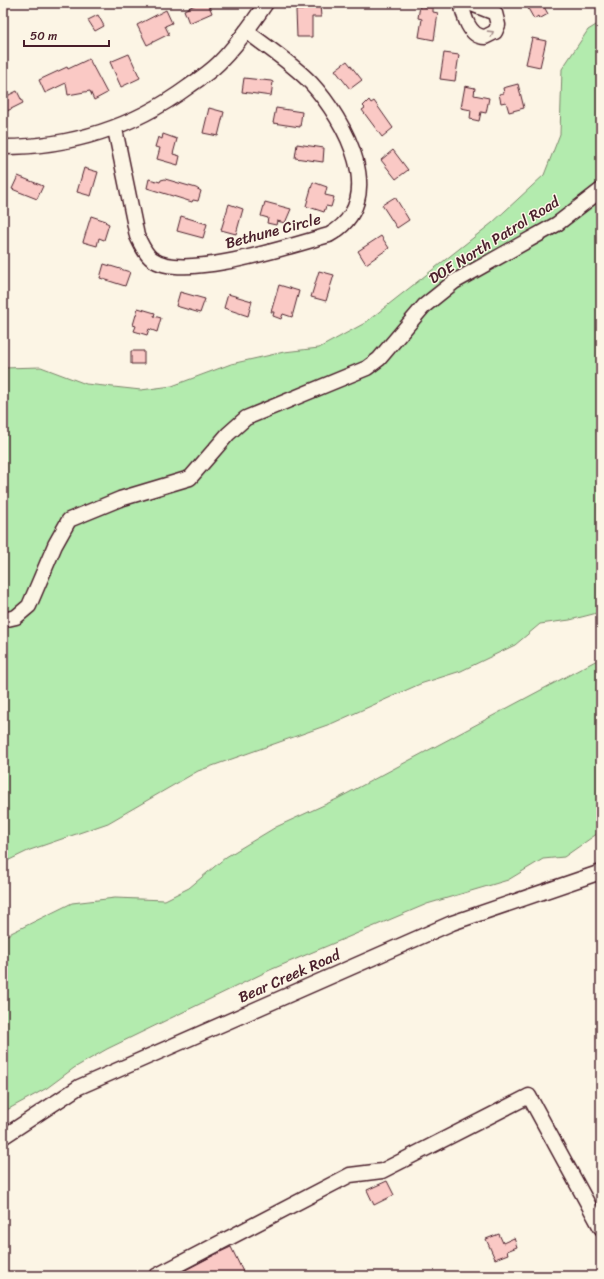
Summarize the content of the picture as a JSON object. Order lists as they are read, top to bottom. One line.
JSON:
{"streets":{"street":["Bethune Circle","DOE North Patrol Road","Bear Creek Road"]},"scale_bar":"50 m"}
